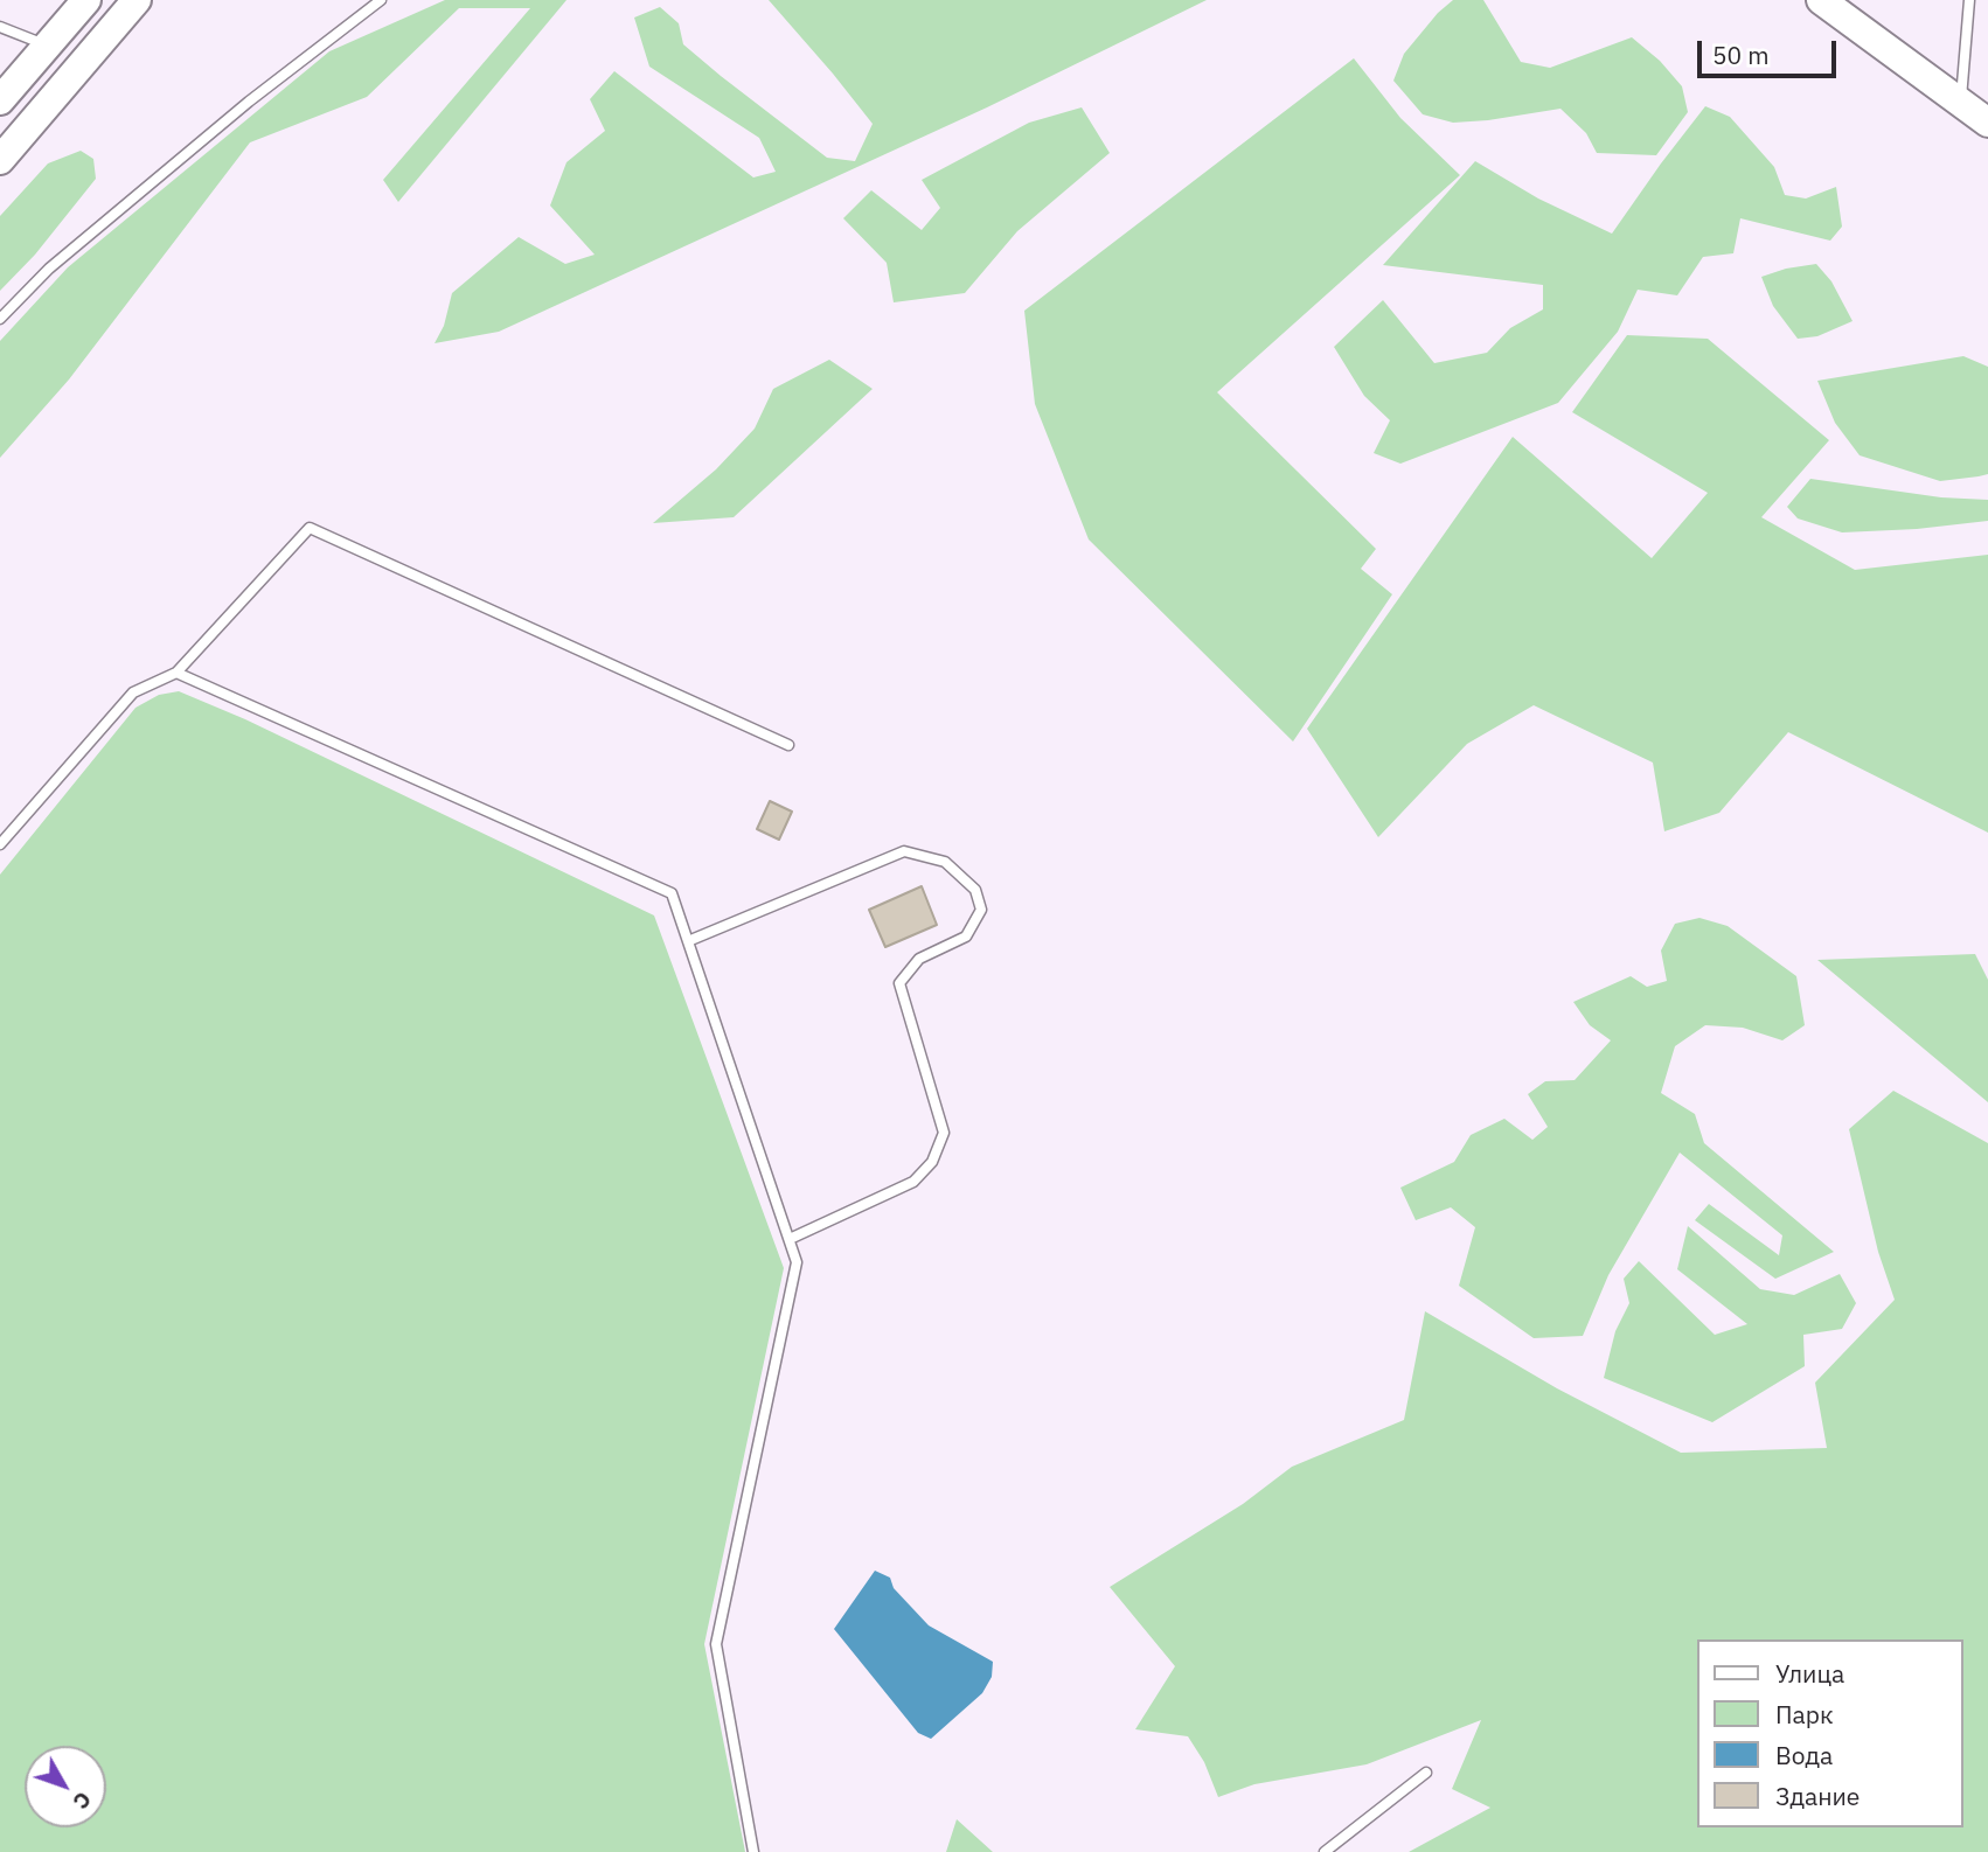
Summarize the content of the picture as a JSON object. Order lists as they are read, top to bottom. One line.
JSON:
{"legend":["Улица","Парк","Вода","Здание"],"scale_bar":"50 m","north":"bottom right"}
